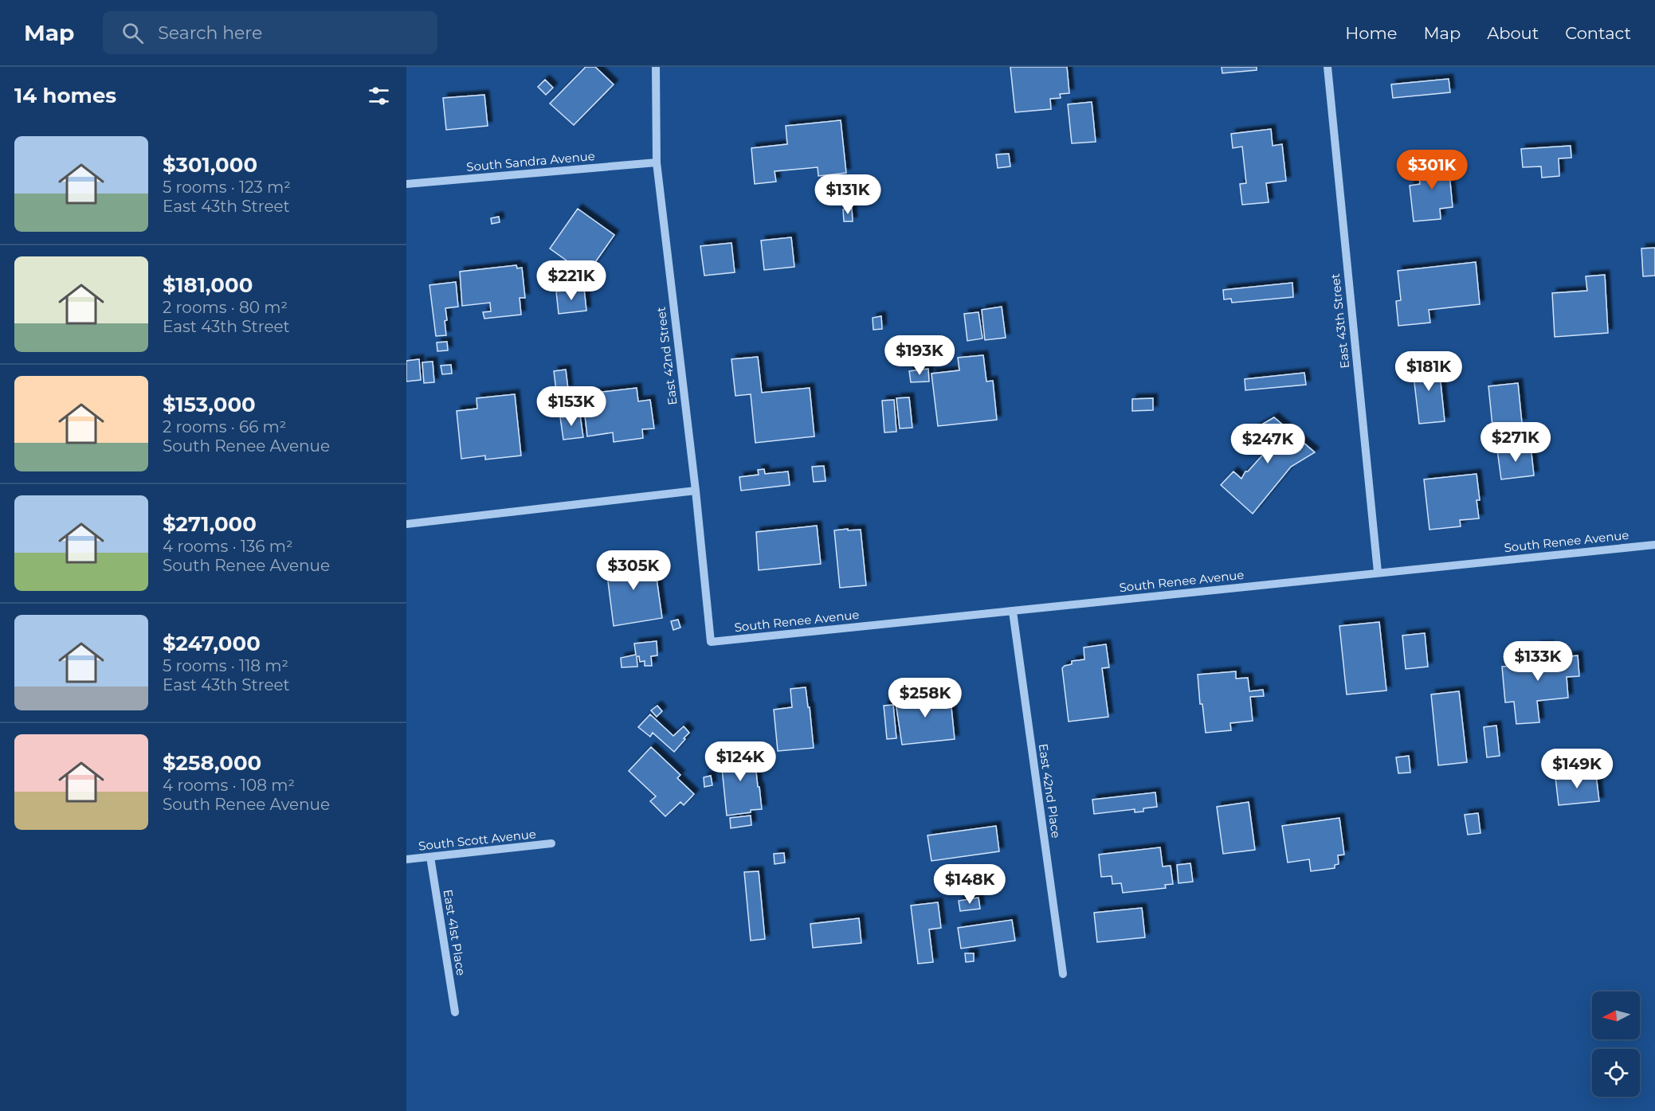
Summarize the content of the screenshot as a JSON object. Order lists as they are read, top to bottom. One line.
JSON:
{"streets":{"street":["South Sandra Avenue","East 43th Street","East 42nd Street","South Renee Avenue","East 42nd Place","South Scott Avenue","East 41st Place"]},"crossings":[["South Sandra Avenue","East 42nd Street"],["East 43th Street","South Renee Avenue"],["East 42nd Street","South Renee Avenue"],["South Renee Avenue","East 42nd Place"],["South Scott Avenue","East 41st Place"]],"north":"left","page":{"header":"Map","search":"Search here","nav":["Home","Map","About","Contact"],"heading":"14 homes","list":[{"name":"$301,000","note":"5 rooms · 123 m² · East 43th Street"},{"name":"$181,000","note":"2 rooms · 80 m² · East 43th Street"},{"name":"$153,000","note":"2 rooms · 66 m² · South Renee Avenue"},{"name":"$271,000","note":"4 rooms · 136 m² · South Renee Avenue"},{"name":"$247,000","note":"5 rooms · 118 m² · East 43th Street"},{"name":"$258,000","note":"4 rooms · 108 m² · South Renee Avenue"}],"price":["$301K","$131K","$221K","$193K","$181K","$153K","$271K","$247K","$305K","$133K","$258K","$124K","$149K","$148K"]}}
